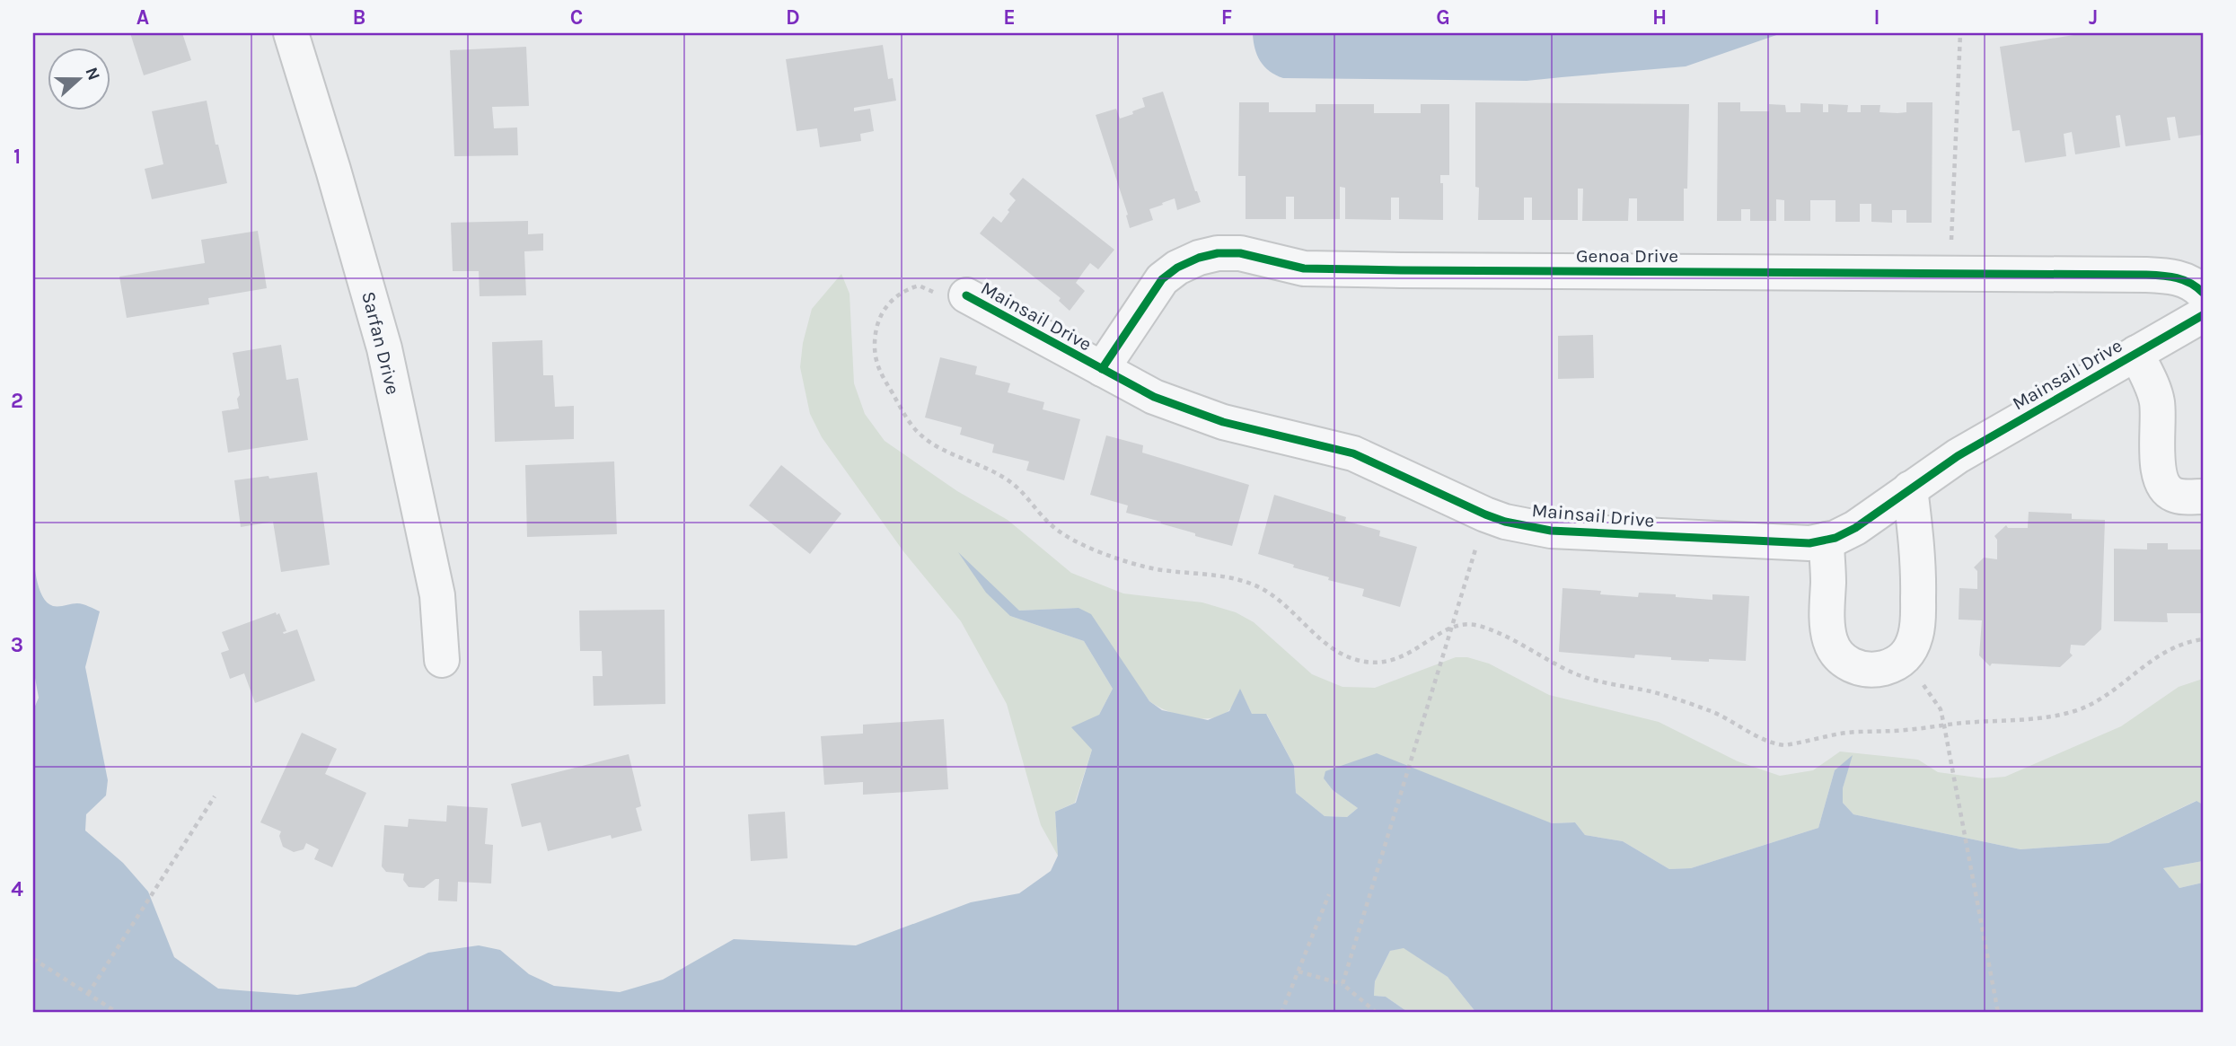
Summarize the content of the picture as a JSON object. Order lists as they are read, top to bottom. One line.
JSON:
{"streets":{"street":["Genoa Drive","Mainsail Drive","Sarfan Drive"]},"crossings":[["Genoa Drive","Mainsail Drive"]],"north":"right","grid":{"columns":["A","B","C","D","E","F","G","H","I","J"],"rows":["1","2","3","4"]}}
